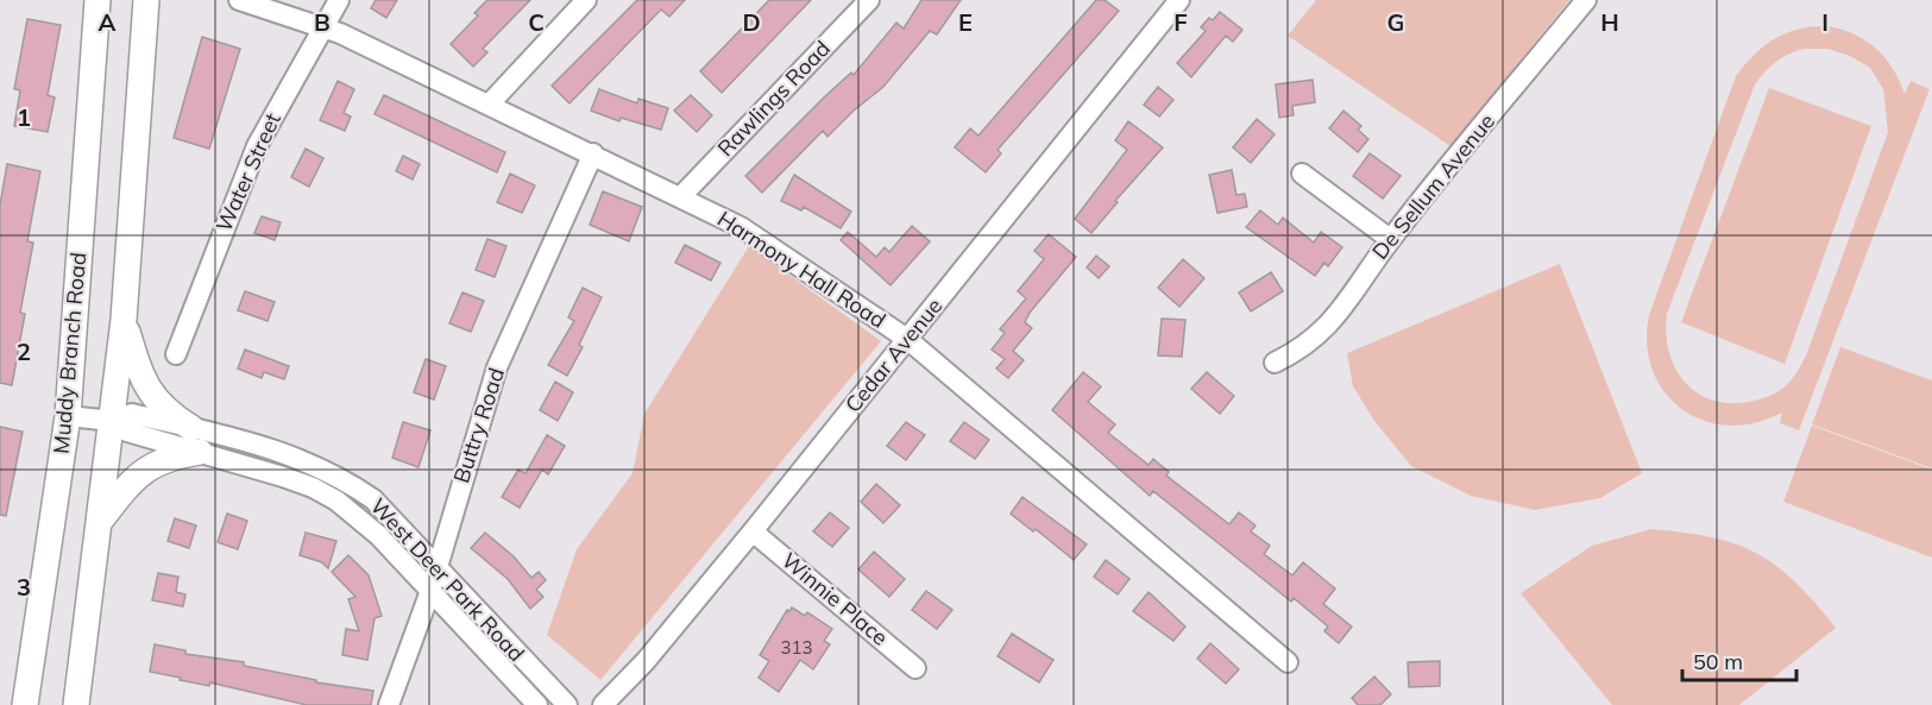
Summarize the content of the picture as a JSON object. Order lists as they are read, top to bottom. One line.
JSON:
{"streets":{"main road":["Muddy Branch Road"],"street":["Rawlings Road","Water Street","De Sellum Avenue","Harmony Hall Road","Cedar Avenue","Buttry Road","West Deer Park Road","Winnie Place"]},"crossings":[["Rawlings Road","Harmony Hall Road"],["Water Street","Harmony Hall Road"],["Harmony Hall Road","Cedar Avenue"],["Harmony Hall Road","Buttry Road"],["Muddy Branch Road","West Deer Park Road"],["Cedar Avenue","Winnie Place"],["Buttry Road","West Deer Park Road"]],"house_numbers":["313"],"scale_bar":"50 m","grid":{"columns":["A","B","C","D","E","F","G","H","I"],"rows":["1","2","3"]}}
